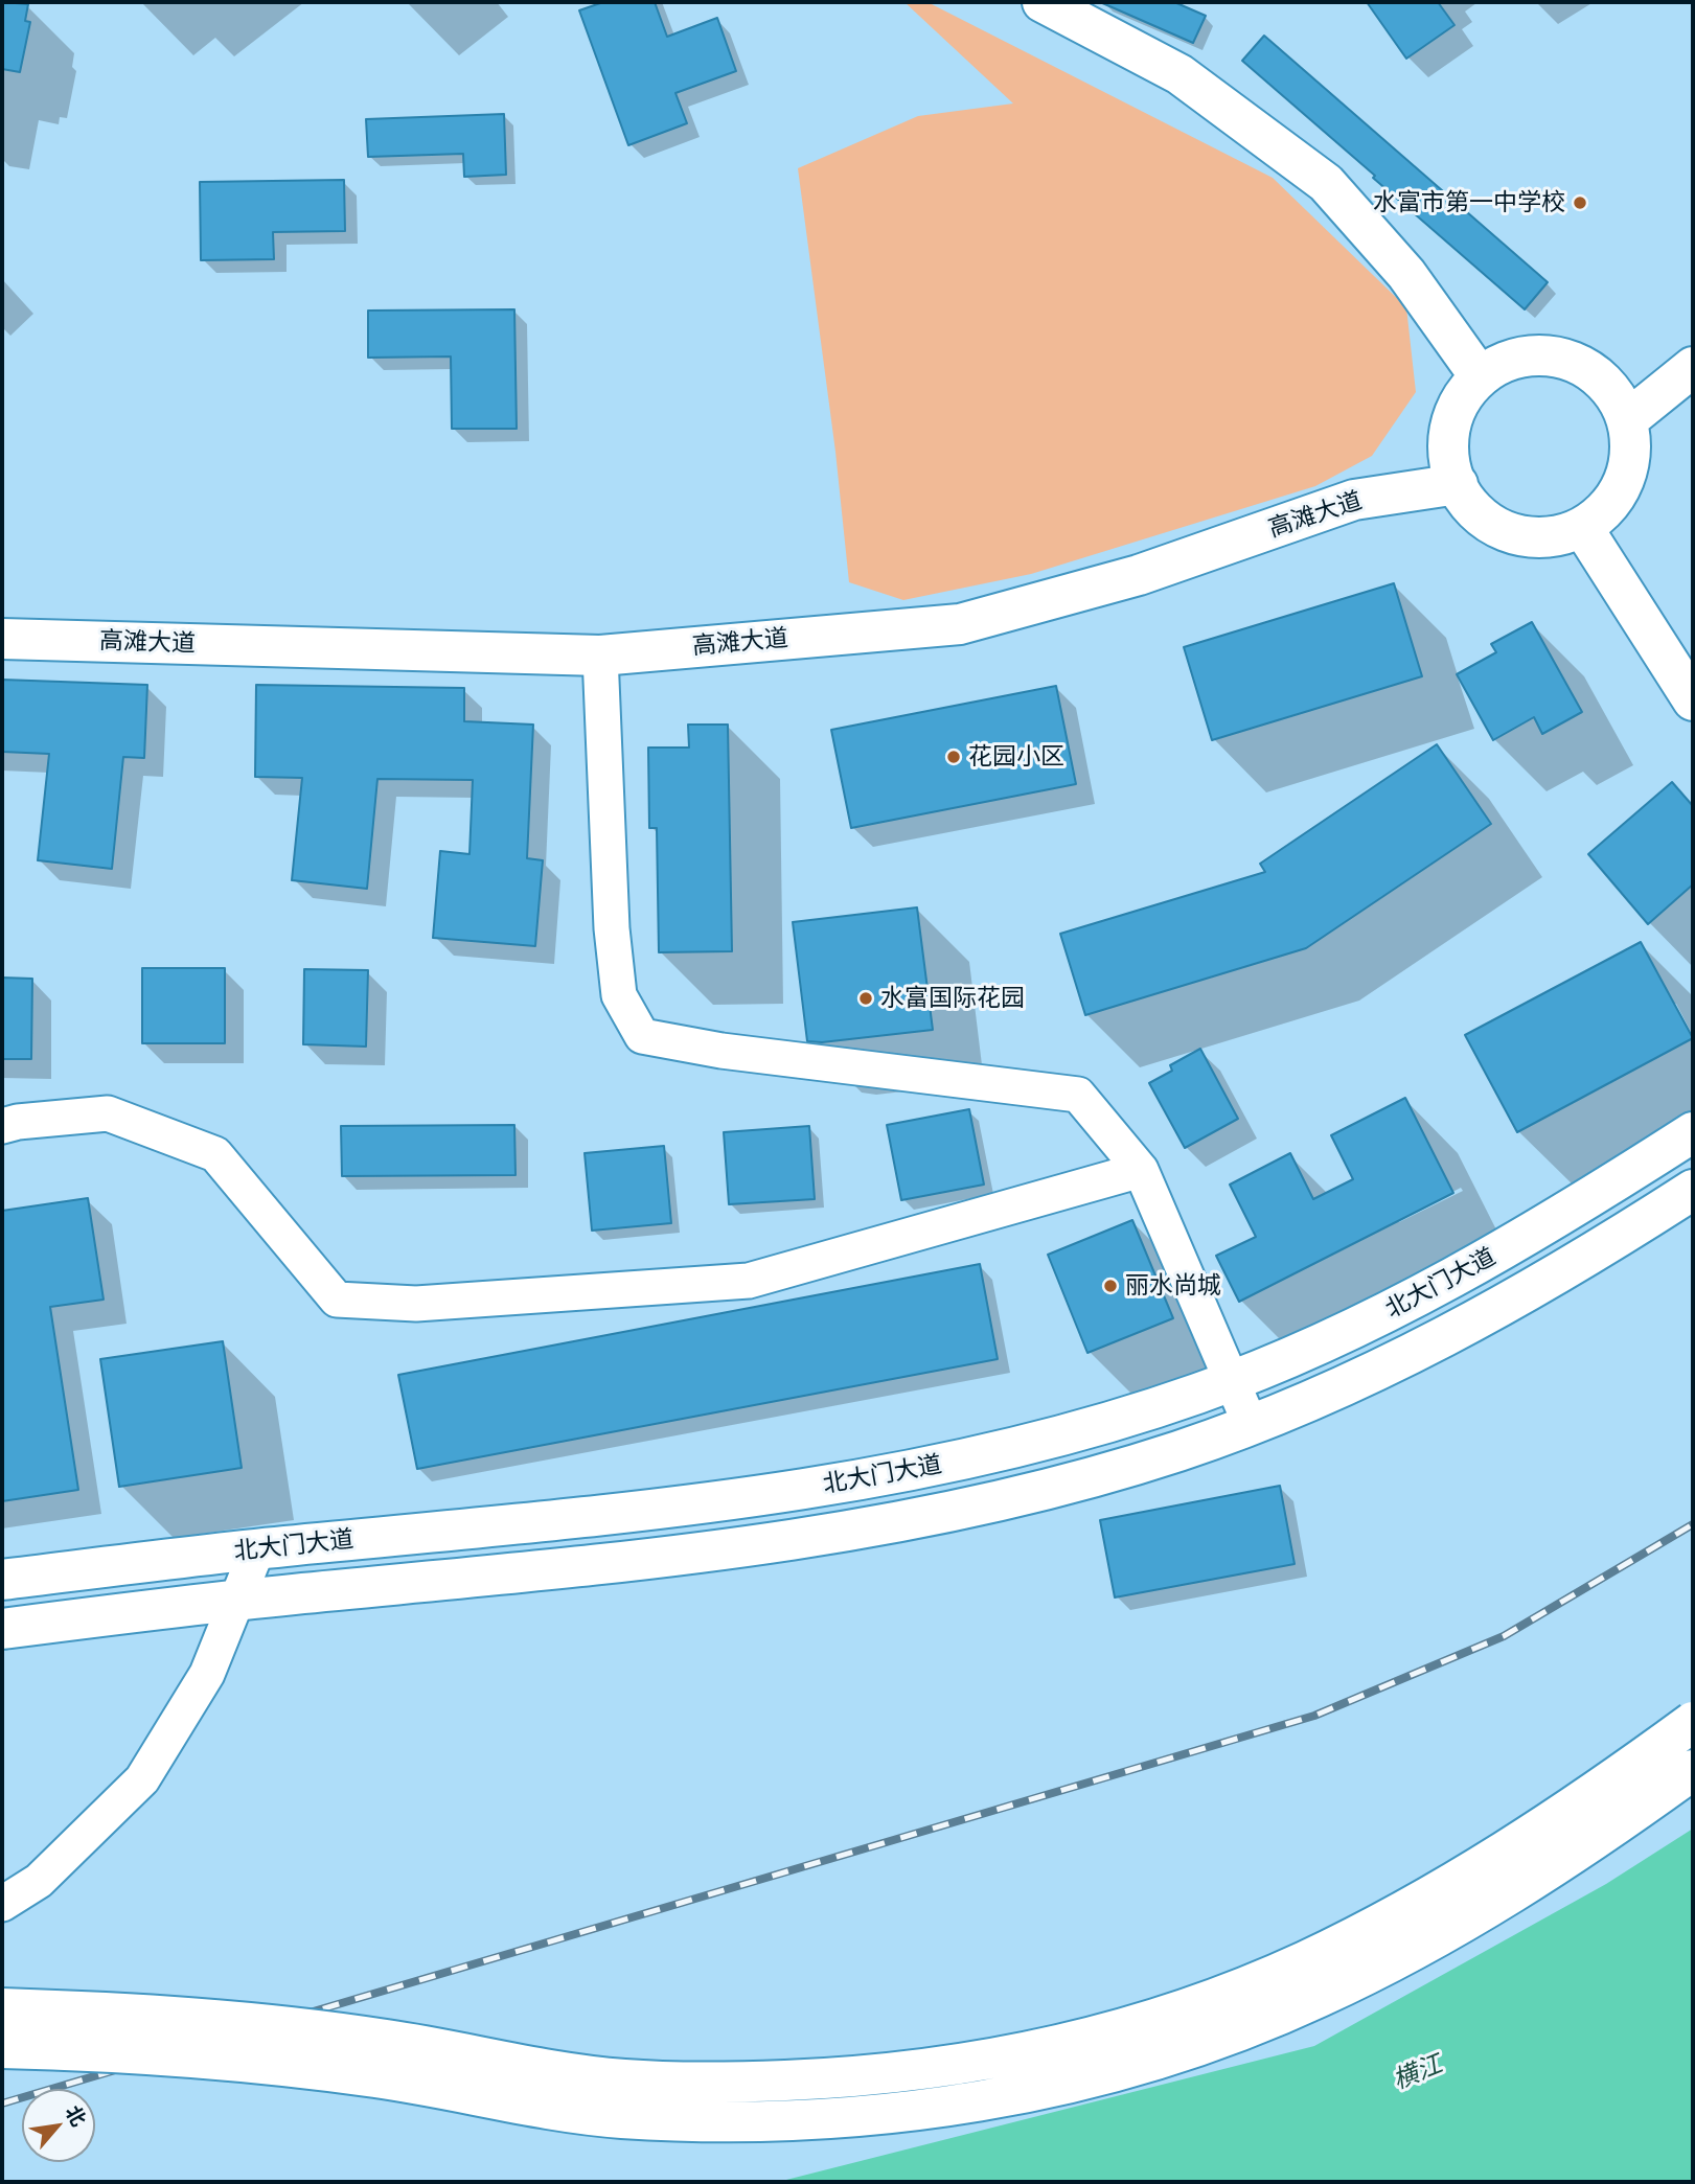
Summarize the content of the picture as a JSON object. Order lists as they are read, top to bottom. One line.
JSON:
{"streets":{"main road":["高滩大道","北大门大道"]},"water":["横江"],"places":["水富市第一中学校","花园小区","水富国际花园","丽水尚城"],"north":"top right"}
